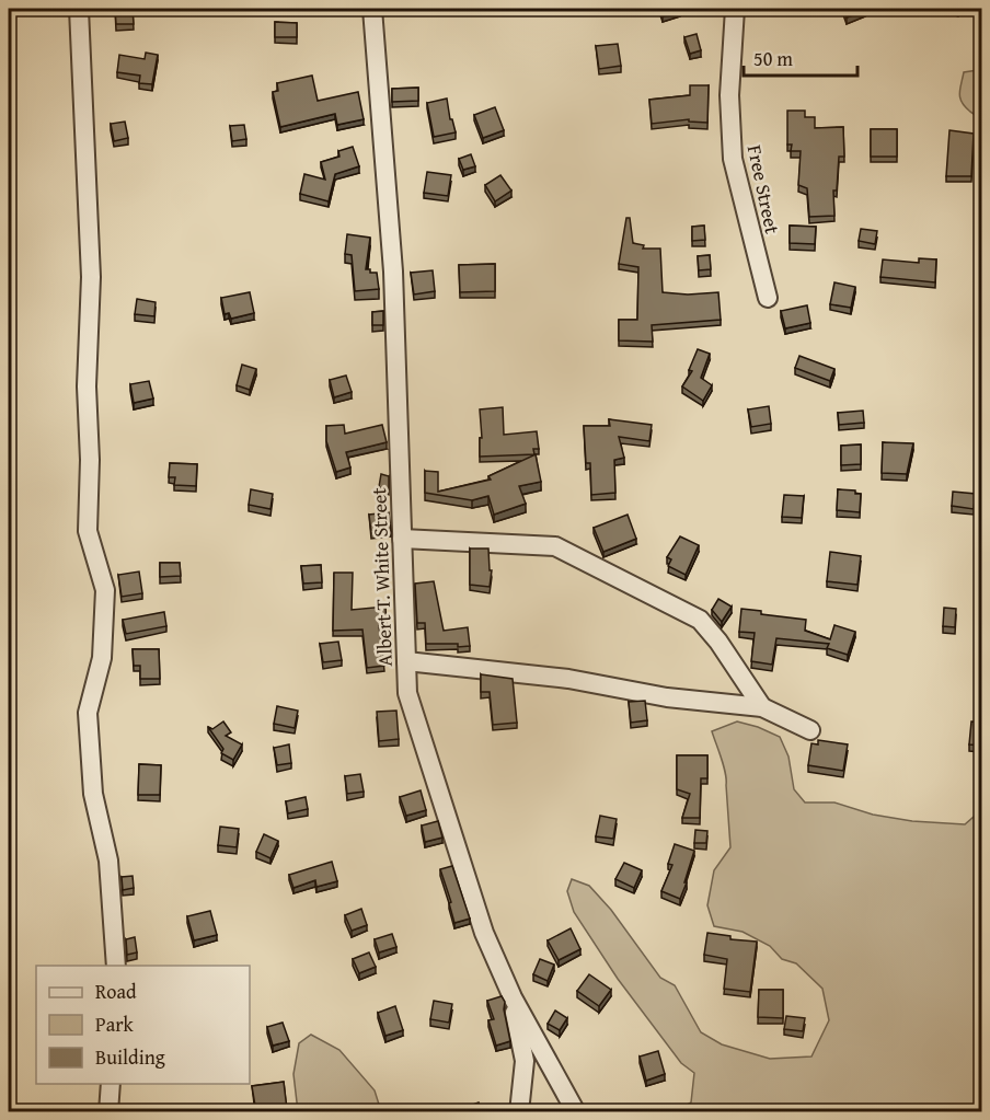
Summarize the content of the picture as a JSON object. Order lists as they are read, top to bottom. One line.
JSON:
{"streets":{"street":["Free Street","Albert T. White Street"]},"legend":["Road","Park","Building"],"scale_bar":"50 m"}
